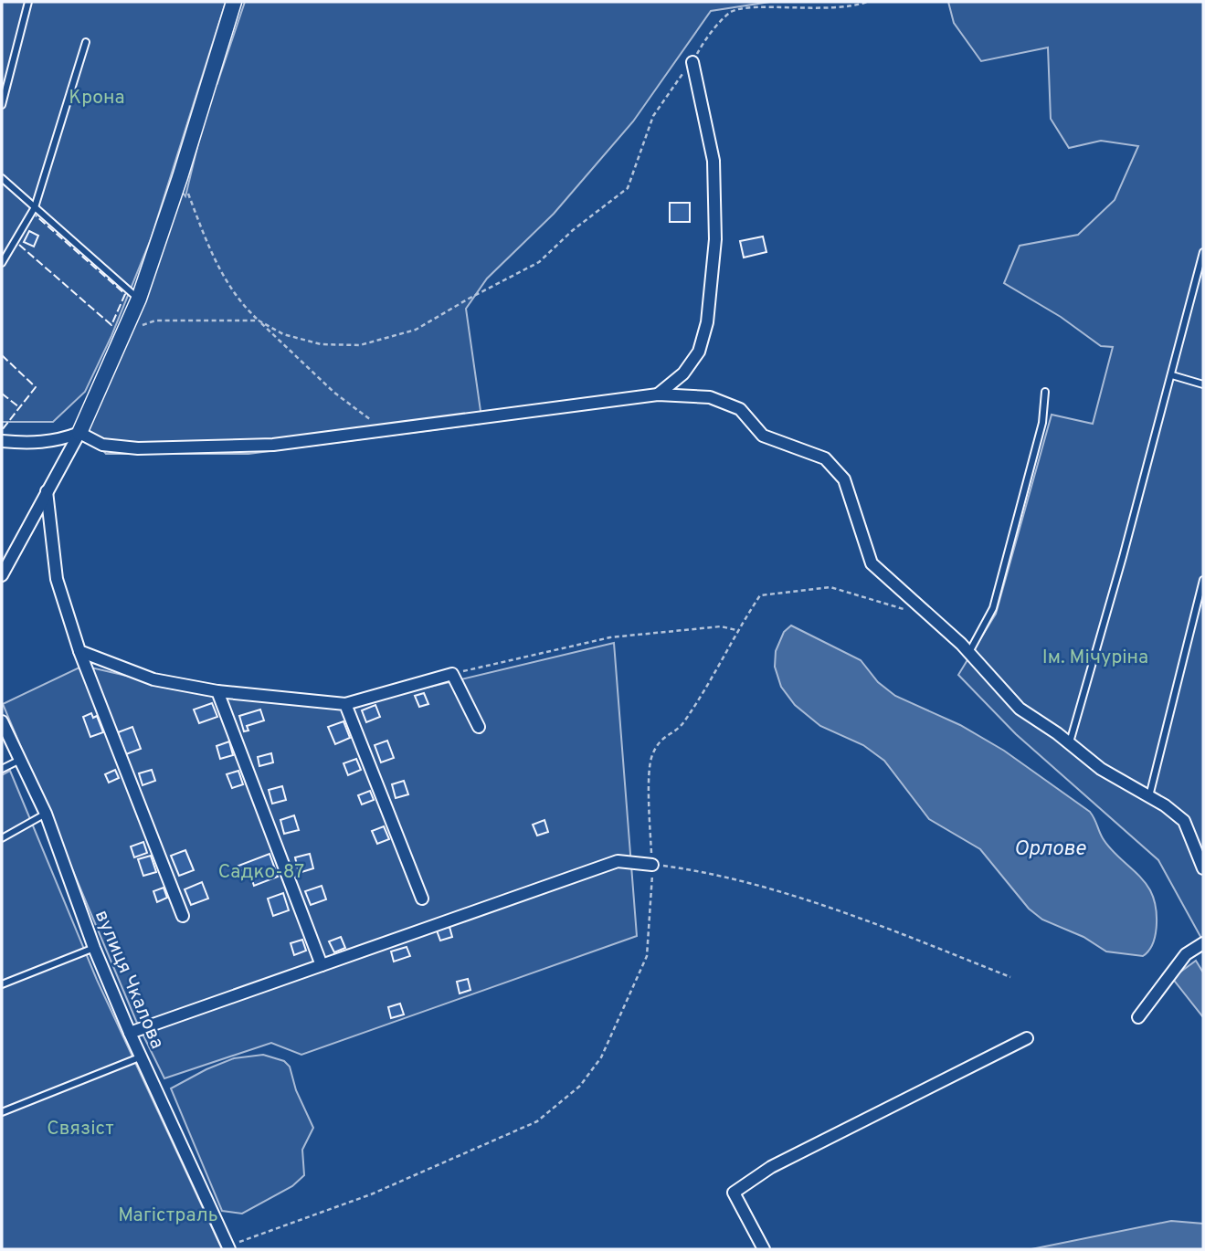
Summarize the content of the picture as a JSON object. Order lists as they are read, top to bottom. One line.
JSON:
{"streets":{"street":["вулиця Чкалова"]},"water":["Орлове"],"parks":["Крона","Ім. Мічуріна","Садко-87","Связіст","Магістраль"]}
